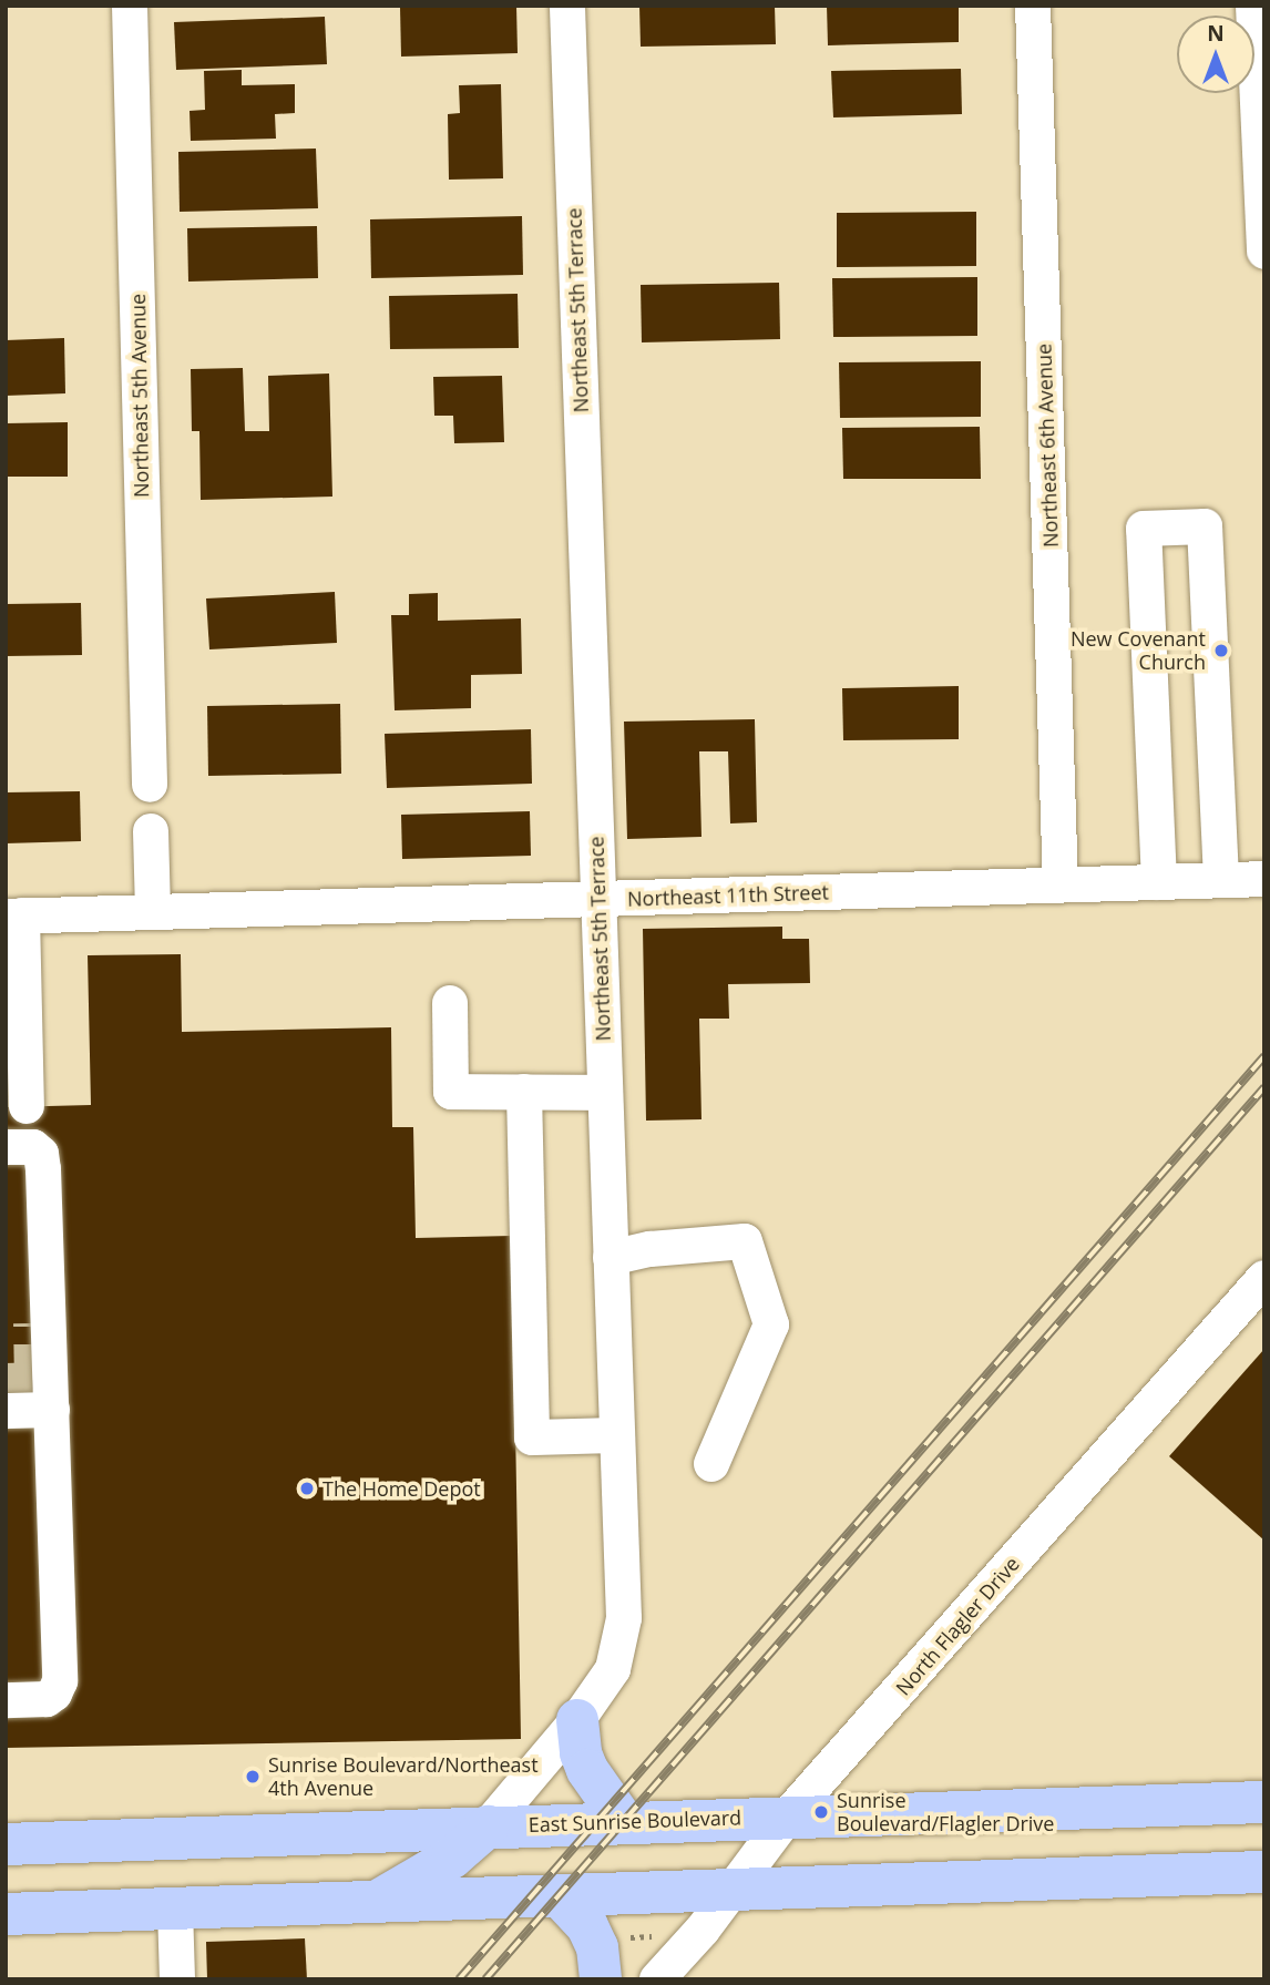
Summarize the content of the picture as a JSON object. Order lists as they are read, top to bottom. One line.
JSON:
{"streets":{"main road":["East Sunrise Boulevard"],"street":["Northeast 5th Terrace","Northeast 5th Avenue","Northeast 6th Avenue","Northeast 11th Street","North Flagler Drive"]},"crossings":[["Northeast 5th Terrace","Northeast 11th Street"],["Northeast 5th Terrace","East Sunrise Boulevard"],["Northeast 6th Avenue","Northeast 11th Street"],["North Flagler Drive","East Sunrise Boulevard"]],"places":["New Covenant Church","The Home Depot","Sunrise Boulevard/Northeast 4th Avenue","Sunrise Boulevard/Flagler Drive"],"north":"top"}
